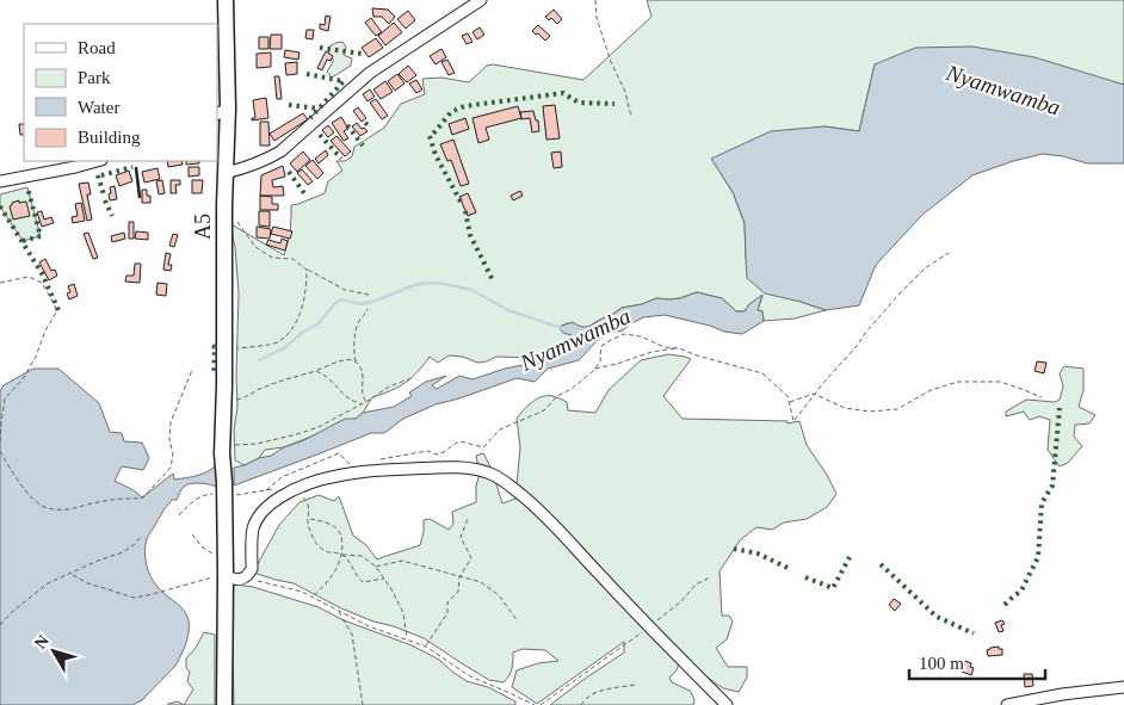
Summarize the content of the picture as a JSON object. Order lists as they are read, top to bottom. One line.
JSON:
{"streets":{"highway":["A5"]},"water":["Nyamwamba"],"legend":["Road","Park","Water","Building"],"scale_bar":"100 m","north":"top left"}
